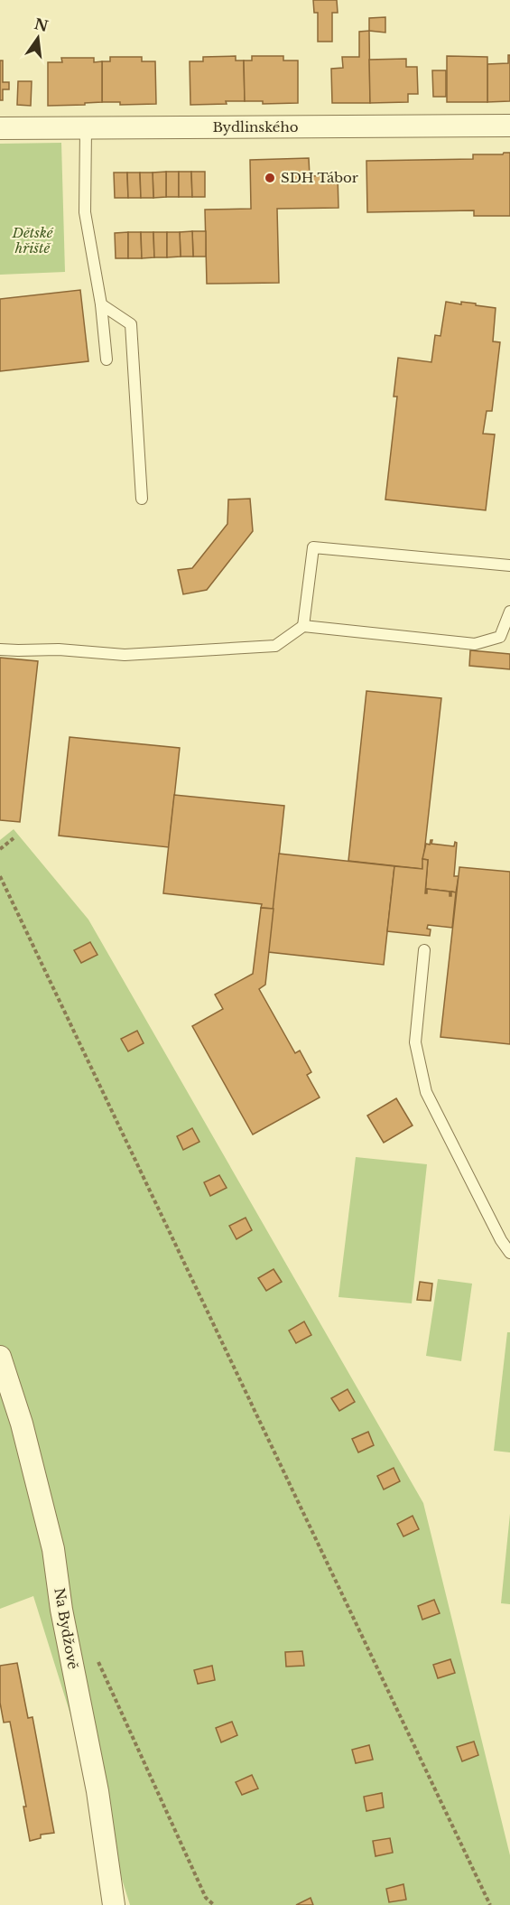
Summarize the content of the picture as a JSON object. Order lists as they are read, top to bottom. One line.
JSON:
{"streets":{"street":["Bydlinského","Na Bydžově"]},"parks":["Dětské hřiště"],"places":["SDH Tábor"],"north":"top"}
